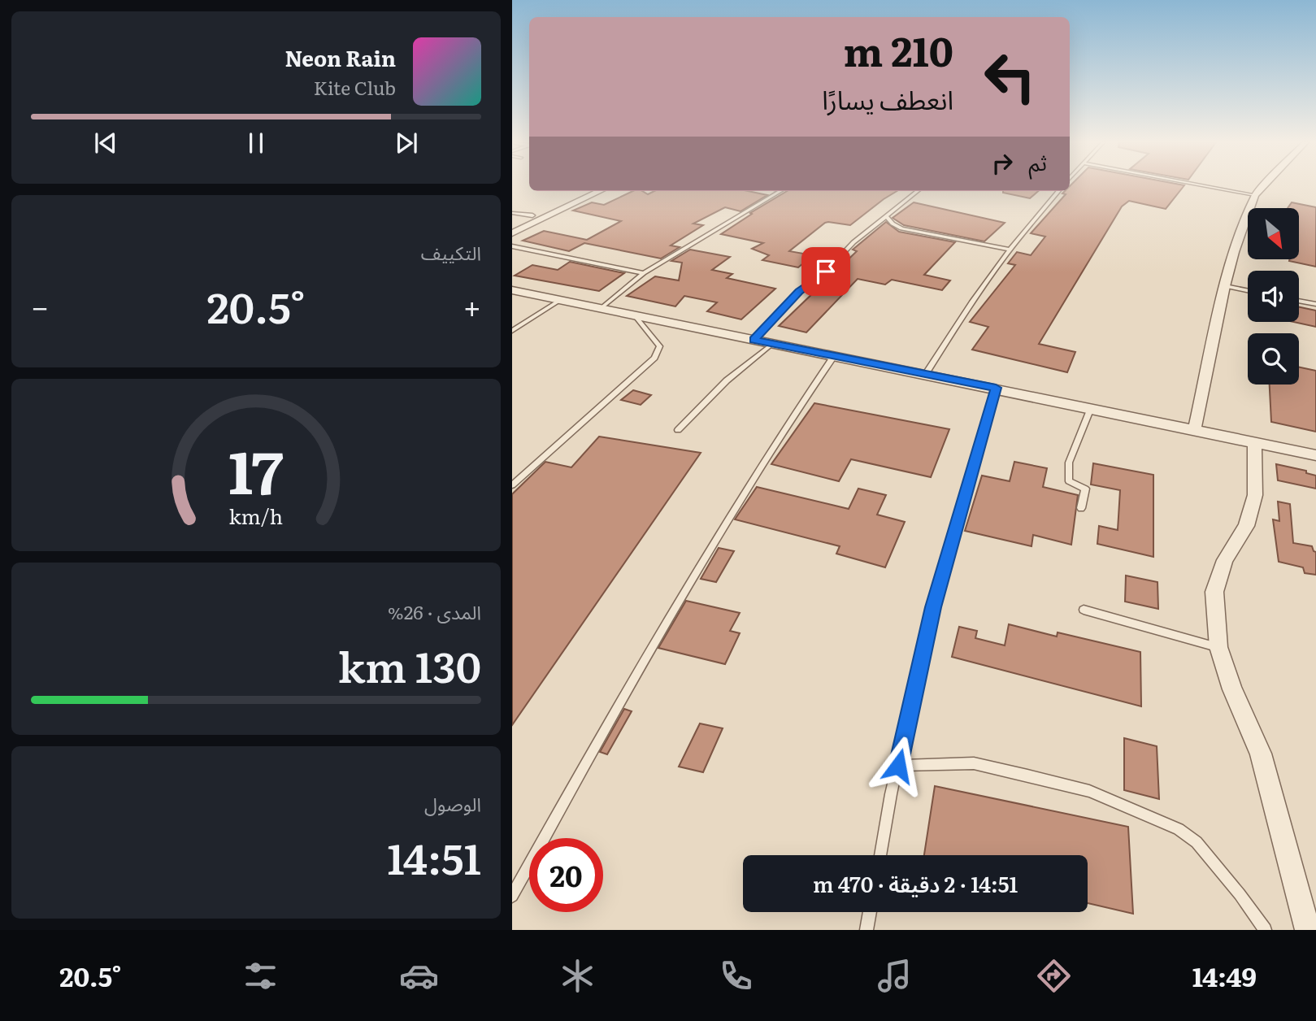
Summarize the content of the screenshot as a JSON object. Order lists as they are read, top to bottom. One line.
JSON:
{"north":"bottom right","page":{"turn":["210 m","انعطف يسارًا"],"song":["Neon Rain","Kite Club"],"then":"ثم","tile":["التكييف",["المدى · 26%","130 km"],["الوصول","14:51"]],"heat":["−","20.5°","+"],"limit":"20","trip":"14:51 · 2 دقيقة · 470 m","tabs":["14:49","20.5°"],"gauge":["17","km/h"]}}
